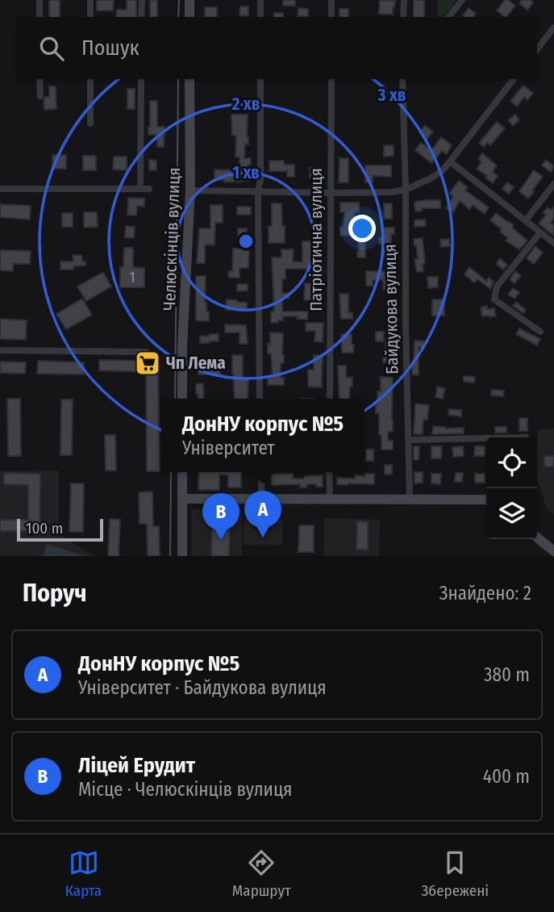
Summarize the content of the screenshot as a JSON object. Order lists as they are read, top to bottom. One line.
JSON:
{"streets":{"main road":["Челюскінців вулиця"],"street":["Патріотична вулиця","Байдукова вулиця"]},"places":{"supermarket":["Чп Лема"]},"house_numbers":["1"],"scale_bar":"100 m","page":{"search":"Пошук","popup":["ДонНУ корпус №5","Університет"],"pins":["A","B"],"scale":"100 m","heading":["Поруч","Знайдено: 2"],"list":[{"mark":"A","name":"ДонНУ корпус №5","note":"Університет · Байдукова вулиця","value":"380 m"},{"mark":"B","name":"Ліцей Ерудит","note":"Місце · Челюскінців вулиця","value":"400 m"}],"nav":["Карта","Маршрут","Збережені"]},"rings":["3 хв","2 хв","1 хв"]}
